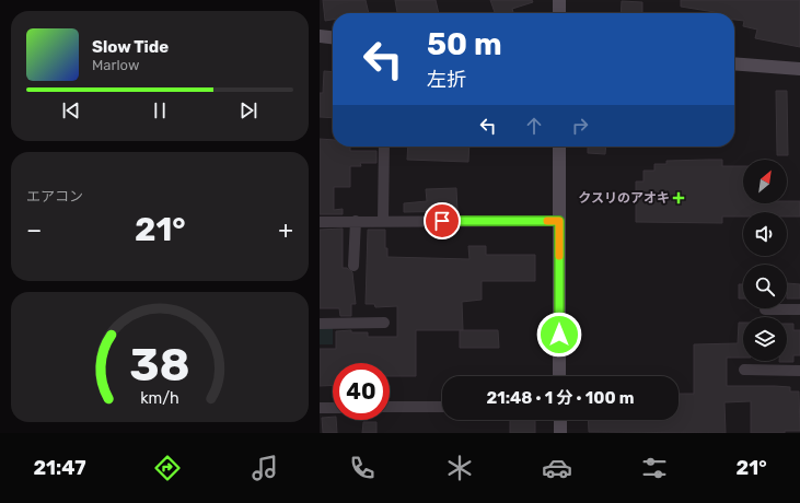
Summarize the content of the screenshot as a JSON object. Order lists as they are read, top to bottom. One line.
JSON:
{"places":{"health":["クスリのアオキ"]},"north":"top right","page":{"turn":["50 m","左折"],"song":["Slow Tide","Marlow"],"tile":"エアコン","heat":["−","21°","+"],"limit":"40","trip":"21:48 · 1 分 · 100 m","tabs":["21:47","21°"],"gauge":["38","km/h"]}}
